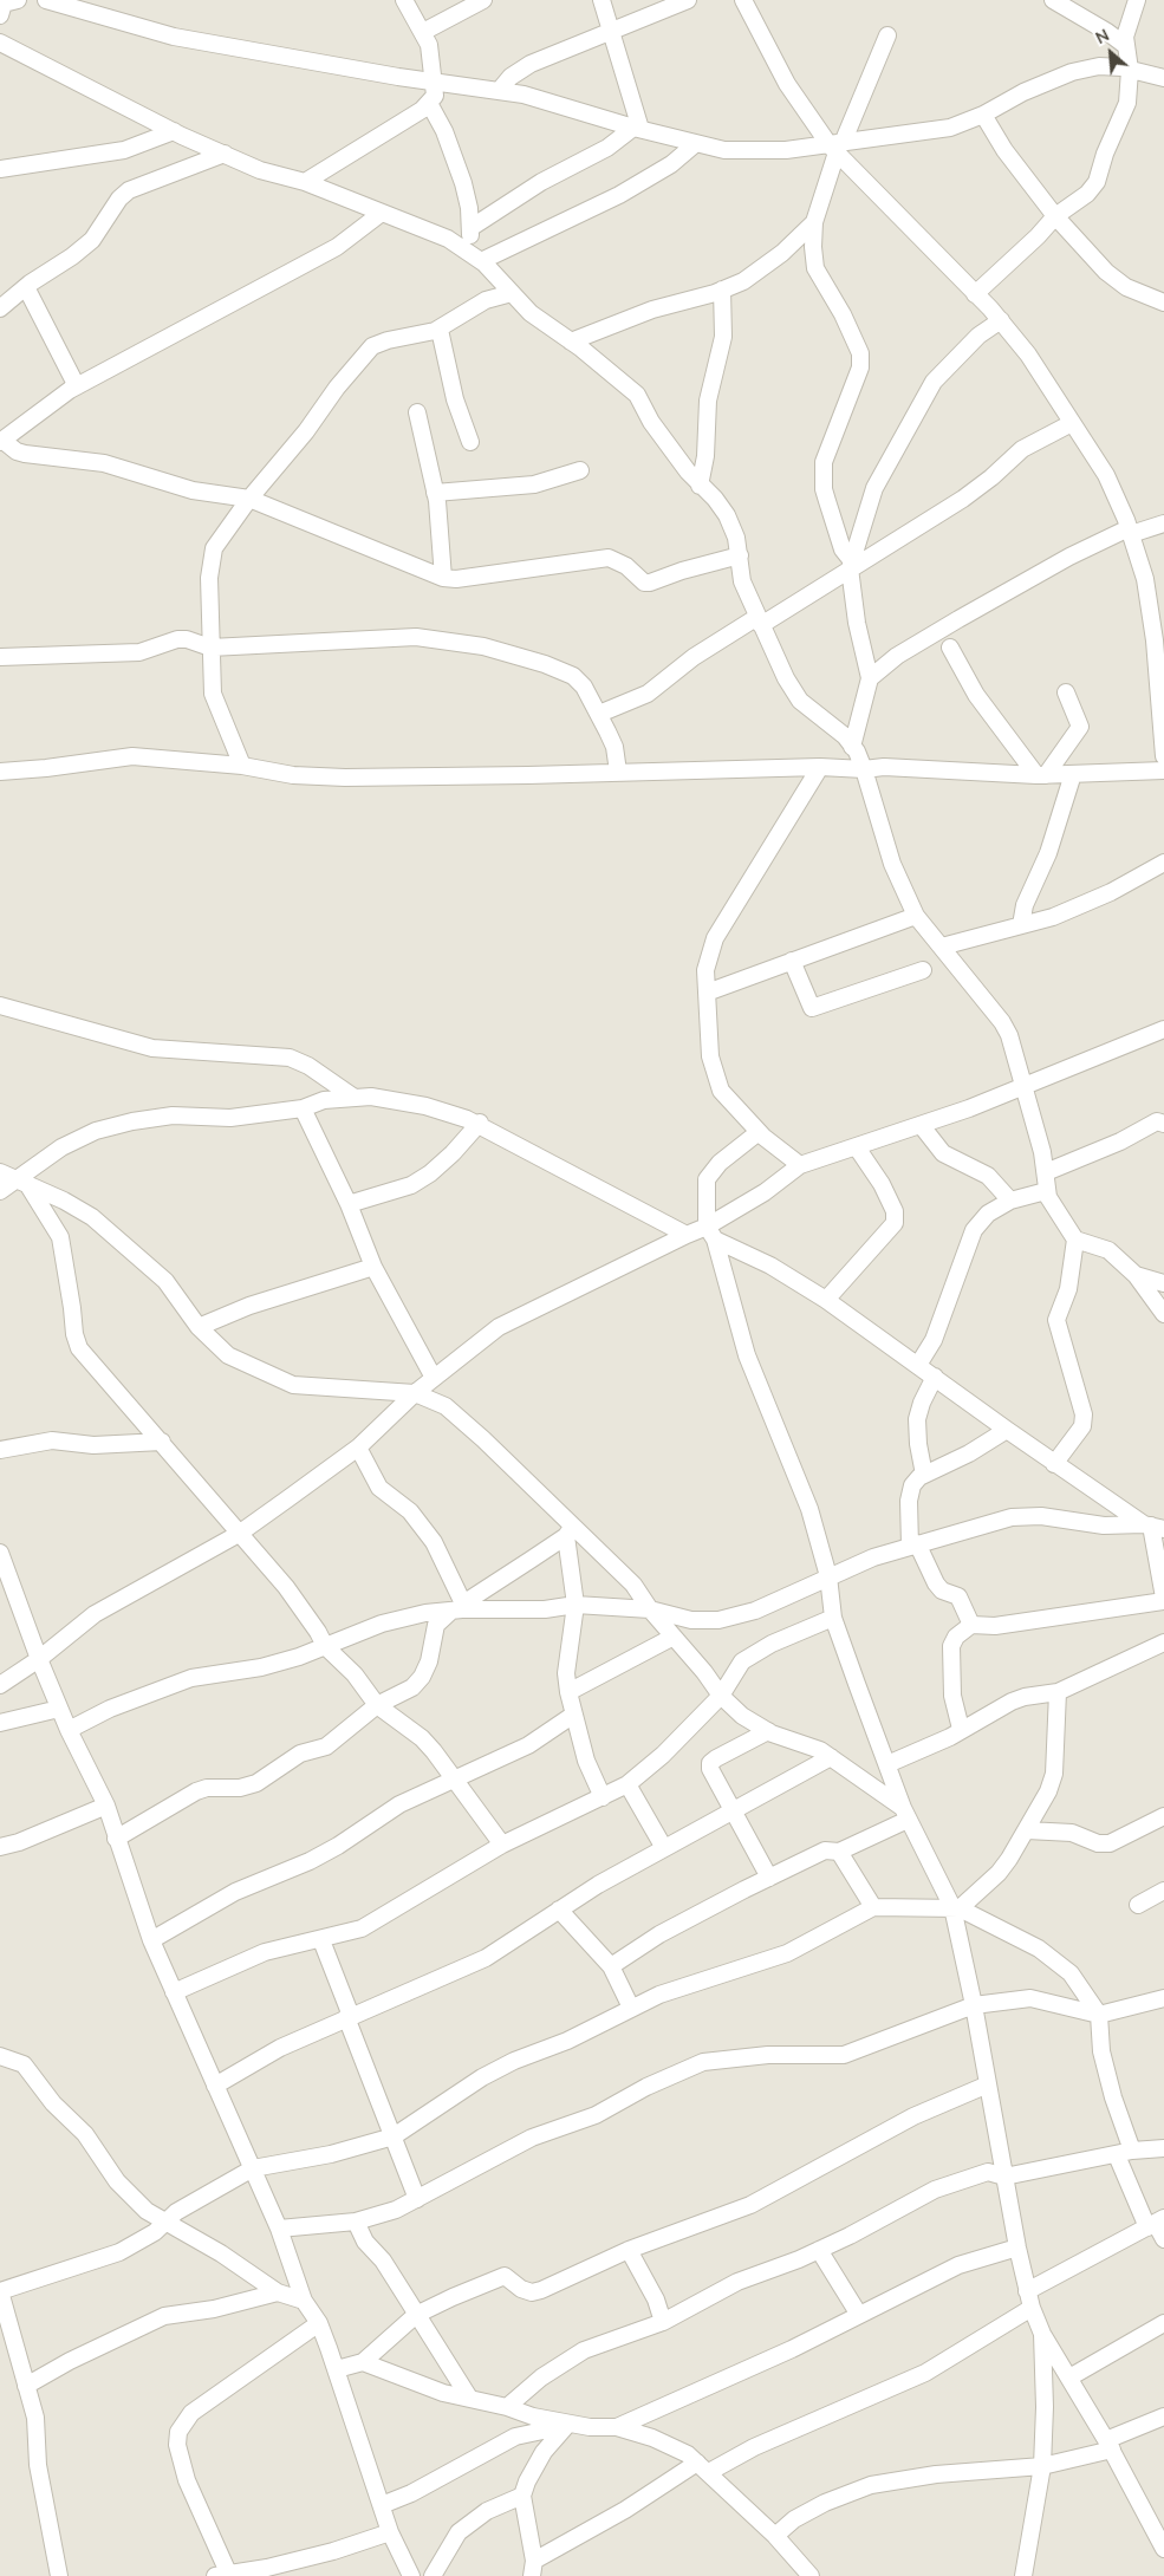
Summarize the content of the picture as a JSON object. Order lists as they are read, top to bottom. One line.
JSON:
{"north":"top left"}
